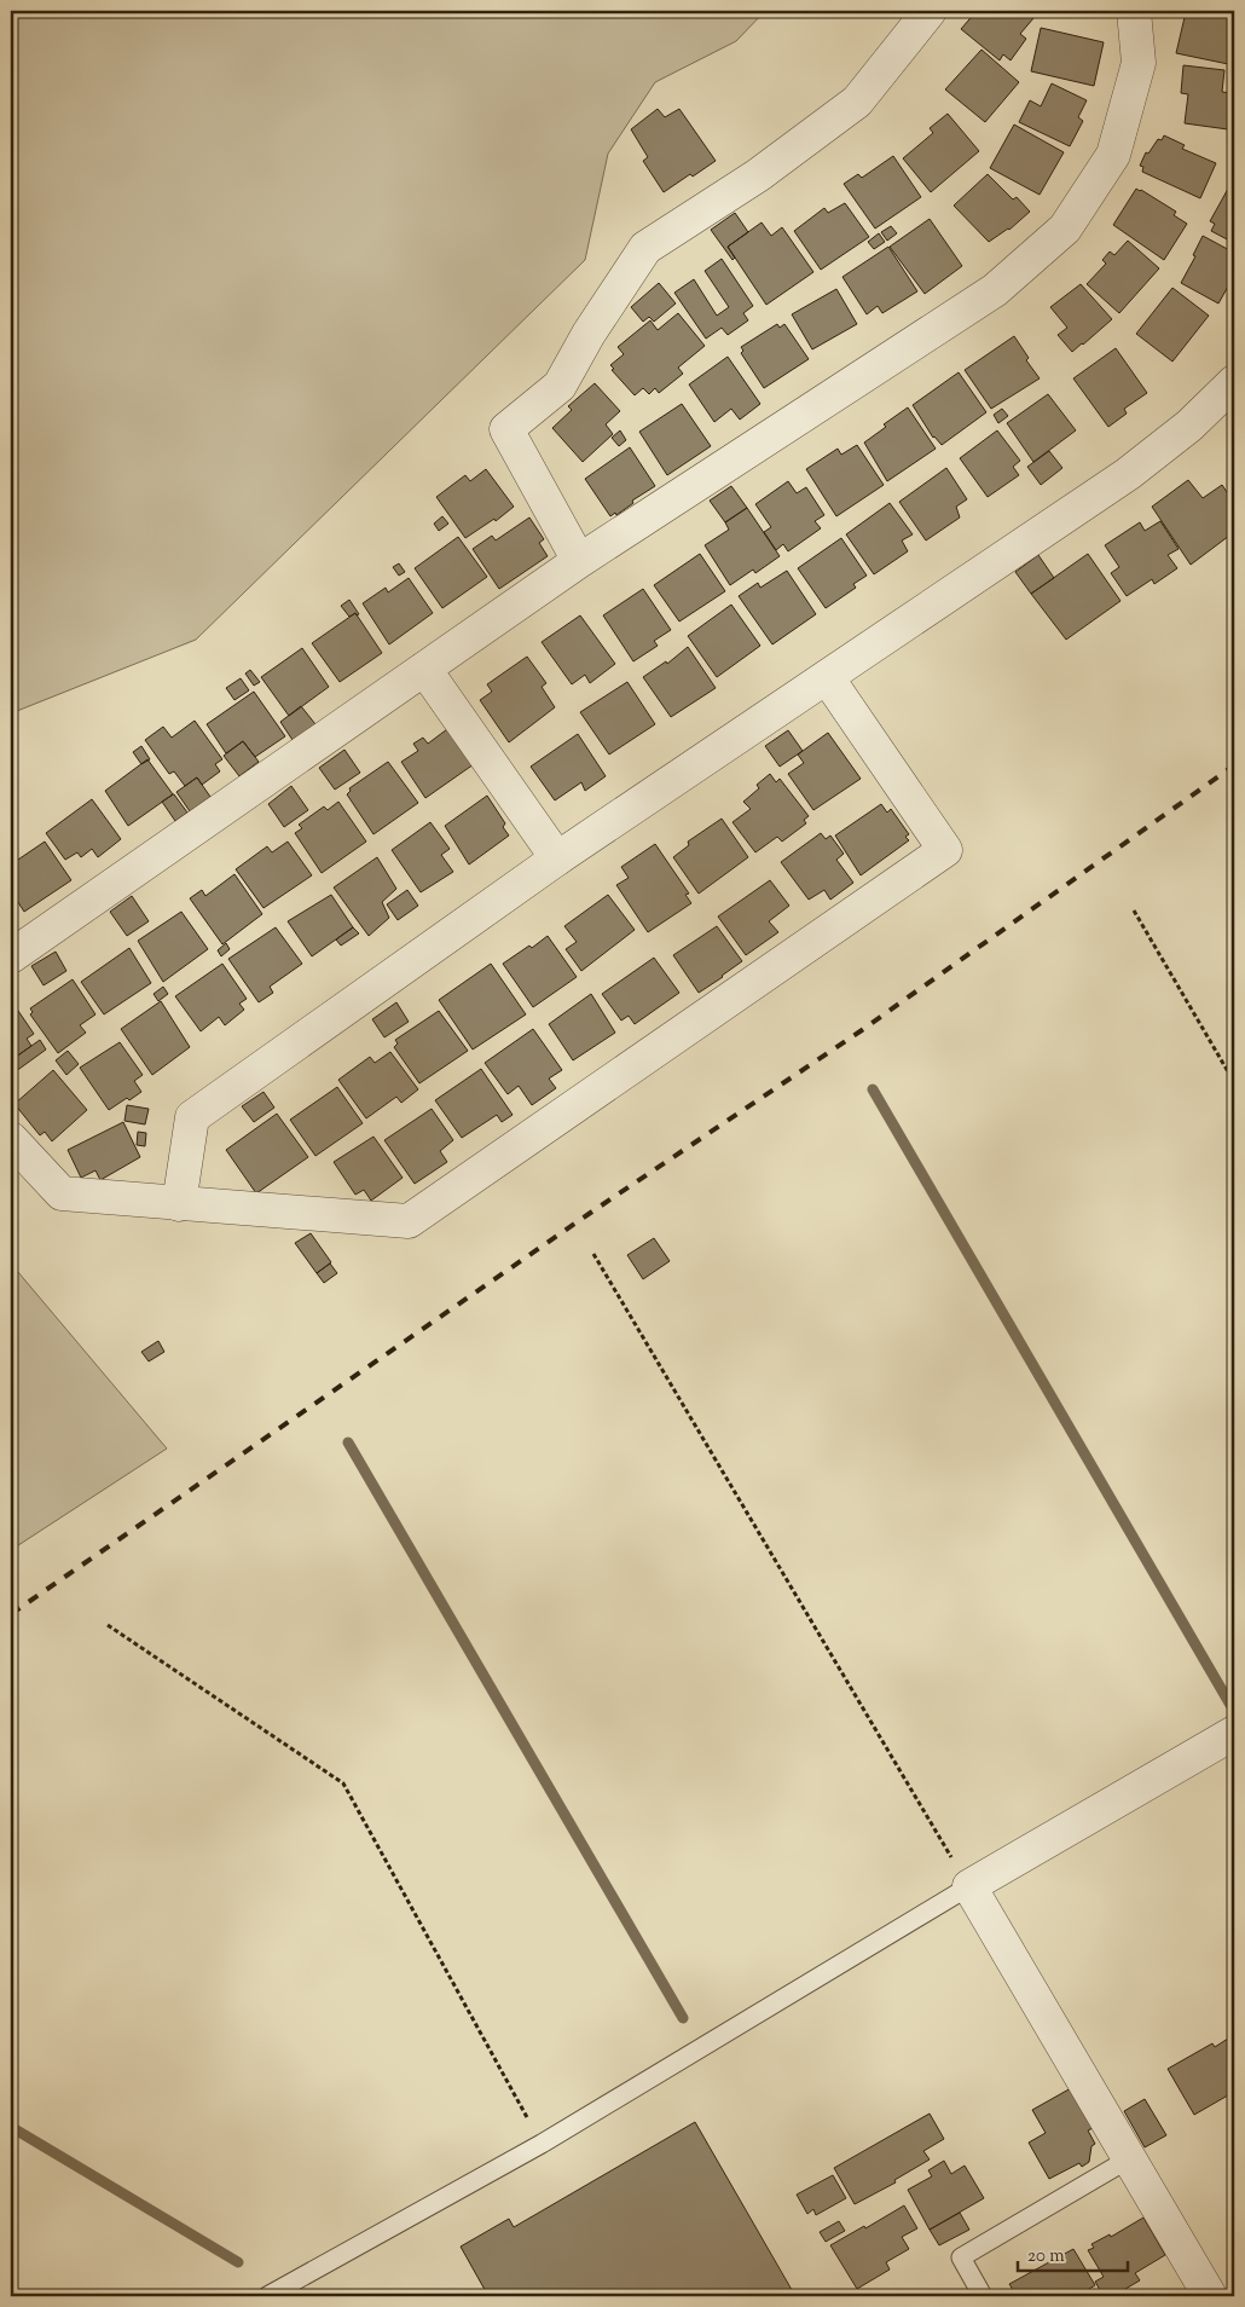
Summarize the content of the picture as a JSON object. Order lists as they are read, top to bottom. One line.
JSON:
{"scale_bar":"20 m"}
